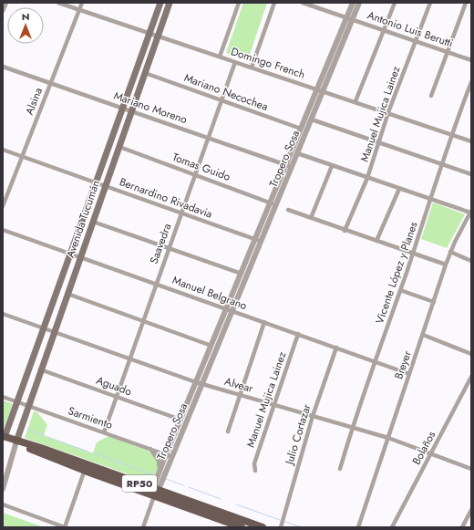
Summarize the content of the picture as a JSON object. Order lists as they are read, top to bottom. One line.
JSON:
{"streets":{"main road":["Avenida Tucumán","RP50"],"street":["Antonio Luis Berutti","Domingo French","Mariano Necochea","Alsina","Mariano Moreno","Manuel Mujica Lainez","Tropero Sosa","Tomas Guido","Bernardino Rivadavia","Saavedra","Vicente López y Planes","Manuel Belgrano","Breyer","Alvear","Aguado","Sarmiento","Julio Cortazar","Bolaños"]},"crossings":[["Antonio Luis Berutti","Manuel Mujica Lainez"],["Antonio Luis Berutti","Tropero Sosa"],["Domingo French","Alsina"],["Domingo French","Manuel Mujica Lainez"],["Domingo French","Tropero Sosa"],["Domingo French","Avenida Tucumán"],["Domingo French","Saavedra"],["Domingo French","Vicente López y Planes"],["Mariano Necochea","Tropero Sosa"],["Mariano Necochea","Avenida Tucumán"],["Mariano Necochea","Saavedra"],["Alsina","Mariano Moreno"],["Alsina","Bernardino Rivadavia"],["Mariano Moreno","Tropero Sosa"],["Mariano Moreno","Avenida Tucumán"],["Mariano Moreno","Saavedra"],["Manuel Mujica Lainez","Manuel Belgrano"],["Manuel Mujica Lainez","Alvear"],["Tropero Sosa","Tomas Guido"],["Tropero Sosa","Bernardino Rivadavia"],["Tropero Sosa","Manuel Belgrano"],["Tropero Sosa","Alvear"],["Tropero Sosa","Aguado"],["Tropero Sosa","Sarmiento"],["Tropero Sosa","RP50"],["Tomas Guido","Avenida Tucumán"],["Tomas Guido","Saavedra"],["Bernardino Rivadavia","Avenida Tucumán"],["Bernardino Rivadavia","Saavedra"],["Avenida Tucumán","Manuel Belgrano"],["Avenida Tucumán","Alvear"],["Avenida Tucumán","Aguado"],["Avenida Tucumán","Sarmiento"],["Avenida Tucumán","RP50"],["Saavedra","Manuel Belgrano"],["Saavedra","Alvear"],["Saavedra","Aguado"],["Saavedra","Sarmiento"],["Vicente López y Planes","Manuel Belgrano"],["Vicente López y Planes","Alvear"],["Manuel Belgrano","Breyer"],["Manuel Belgrano","Julio Cortazar"],["Breyer","Alvear"],["Alvear","Julio Cortazar"],["Alvear","Bolaños"]],"north":"top"}
